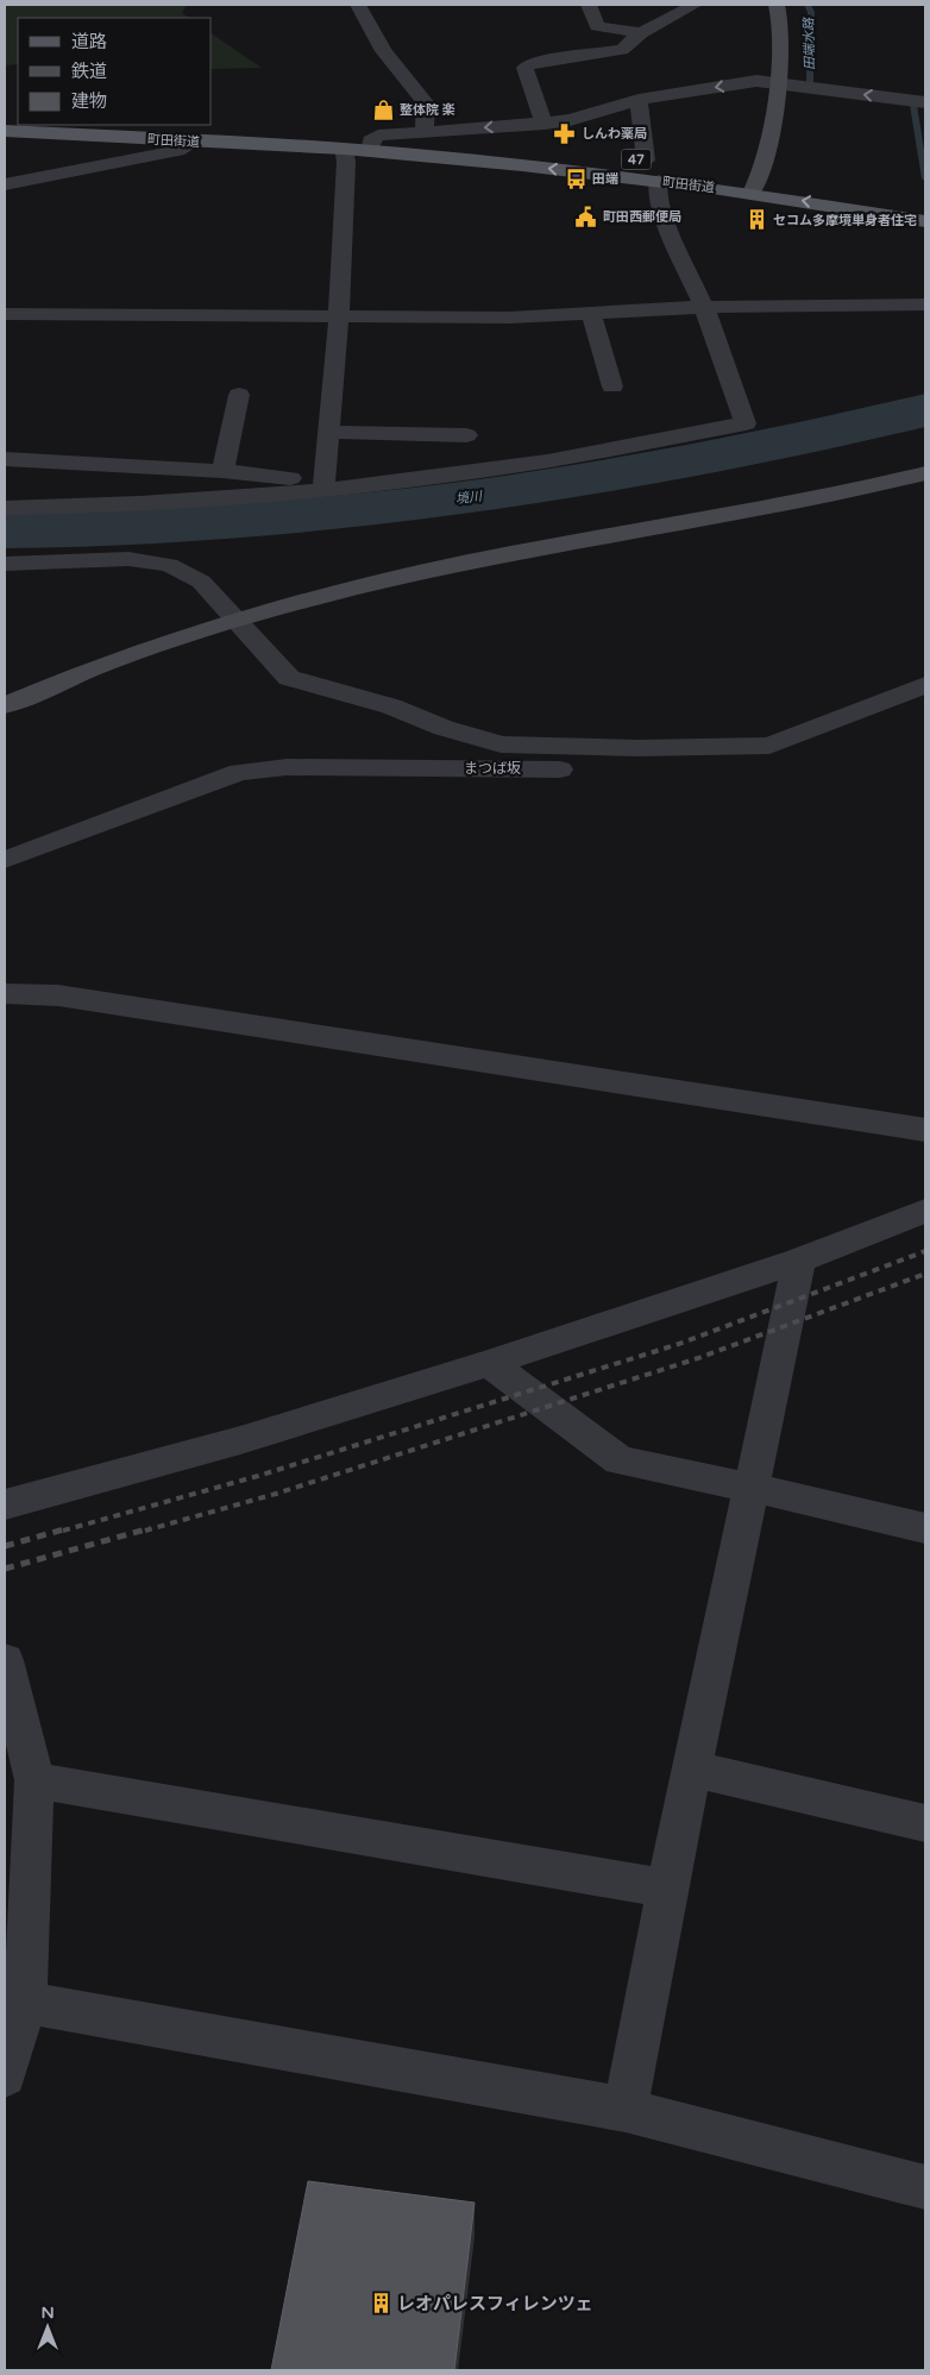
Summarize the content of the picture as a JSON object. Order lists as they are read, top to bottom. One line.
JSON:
{"streets":{"main road":["町田街道","47"],"street":["まつば坂"]},"water":["田端水路","境川"],"places":{"shop":["整体院 楽"],"pharmacy":["しんわ薬局"],"bus stop":["田端"],"public building":["町田西郵便局"],"building":["セコム多摩境単身者住宅","レオパレスフィレンツェ"]},"legend":["道路","鉄道","建物"],"north":"top"}
